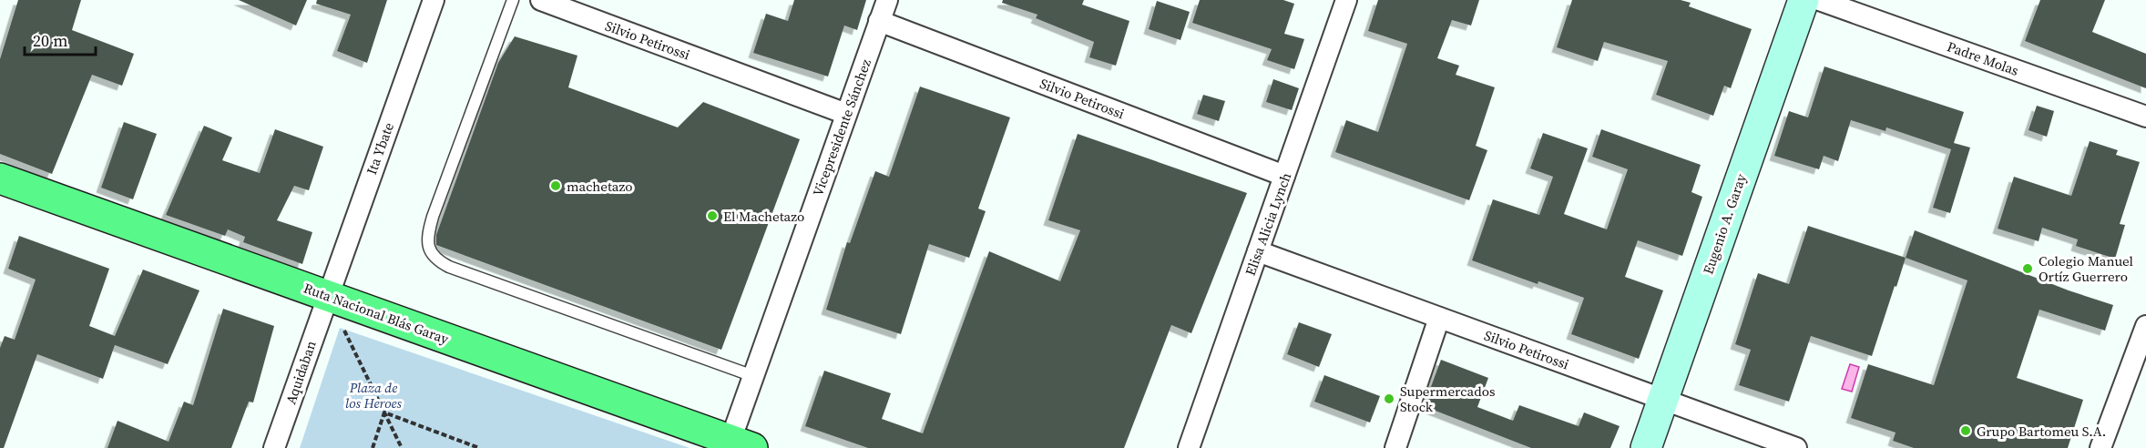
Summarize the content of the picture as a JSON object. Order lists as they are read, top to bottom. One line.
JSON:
{"streets":{"highway":["Ruta Nacional Blás Garay"],"street":["Silvio Petirossi","Padre Molas","Vicepresidente Sánchez","Ita Ybate","Elisa Alicia Lynch","Eugenio A. Garay","Aquidaban"]},"crossings":[["Silvio Petirossi","Vicepresidente Sánchez"],["Silvio Petirossi","Elisa Alicia Lynch"],["Silvio Petirossi","Eugenio A. Garay"],["Vicepresidente Sánchez","Ruta Nacional Blás Garay"],["Ita Ybate","Ruta Nacional Blás Garay"],["Ita Ybate","Aquidaban"],["Ruta Nacional Blás Garay","Aquidaban"]],"parks":["Plaza de los Heroes"],"places":["machetazo","El Machetazo","Colegio Manuel Ortíz Guerrero","Supermercados Stock","Grupo Bartomeu S.A."],"scale_bar":"20 m"}
